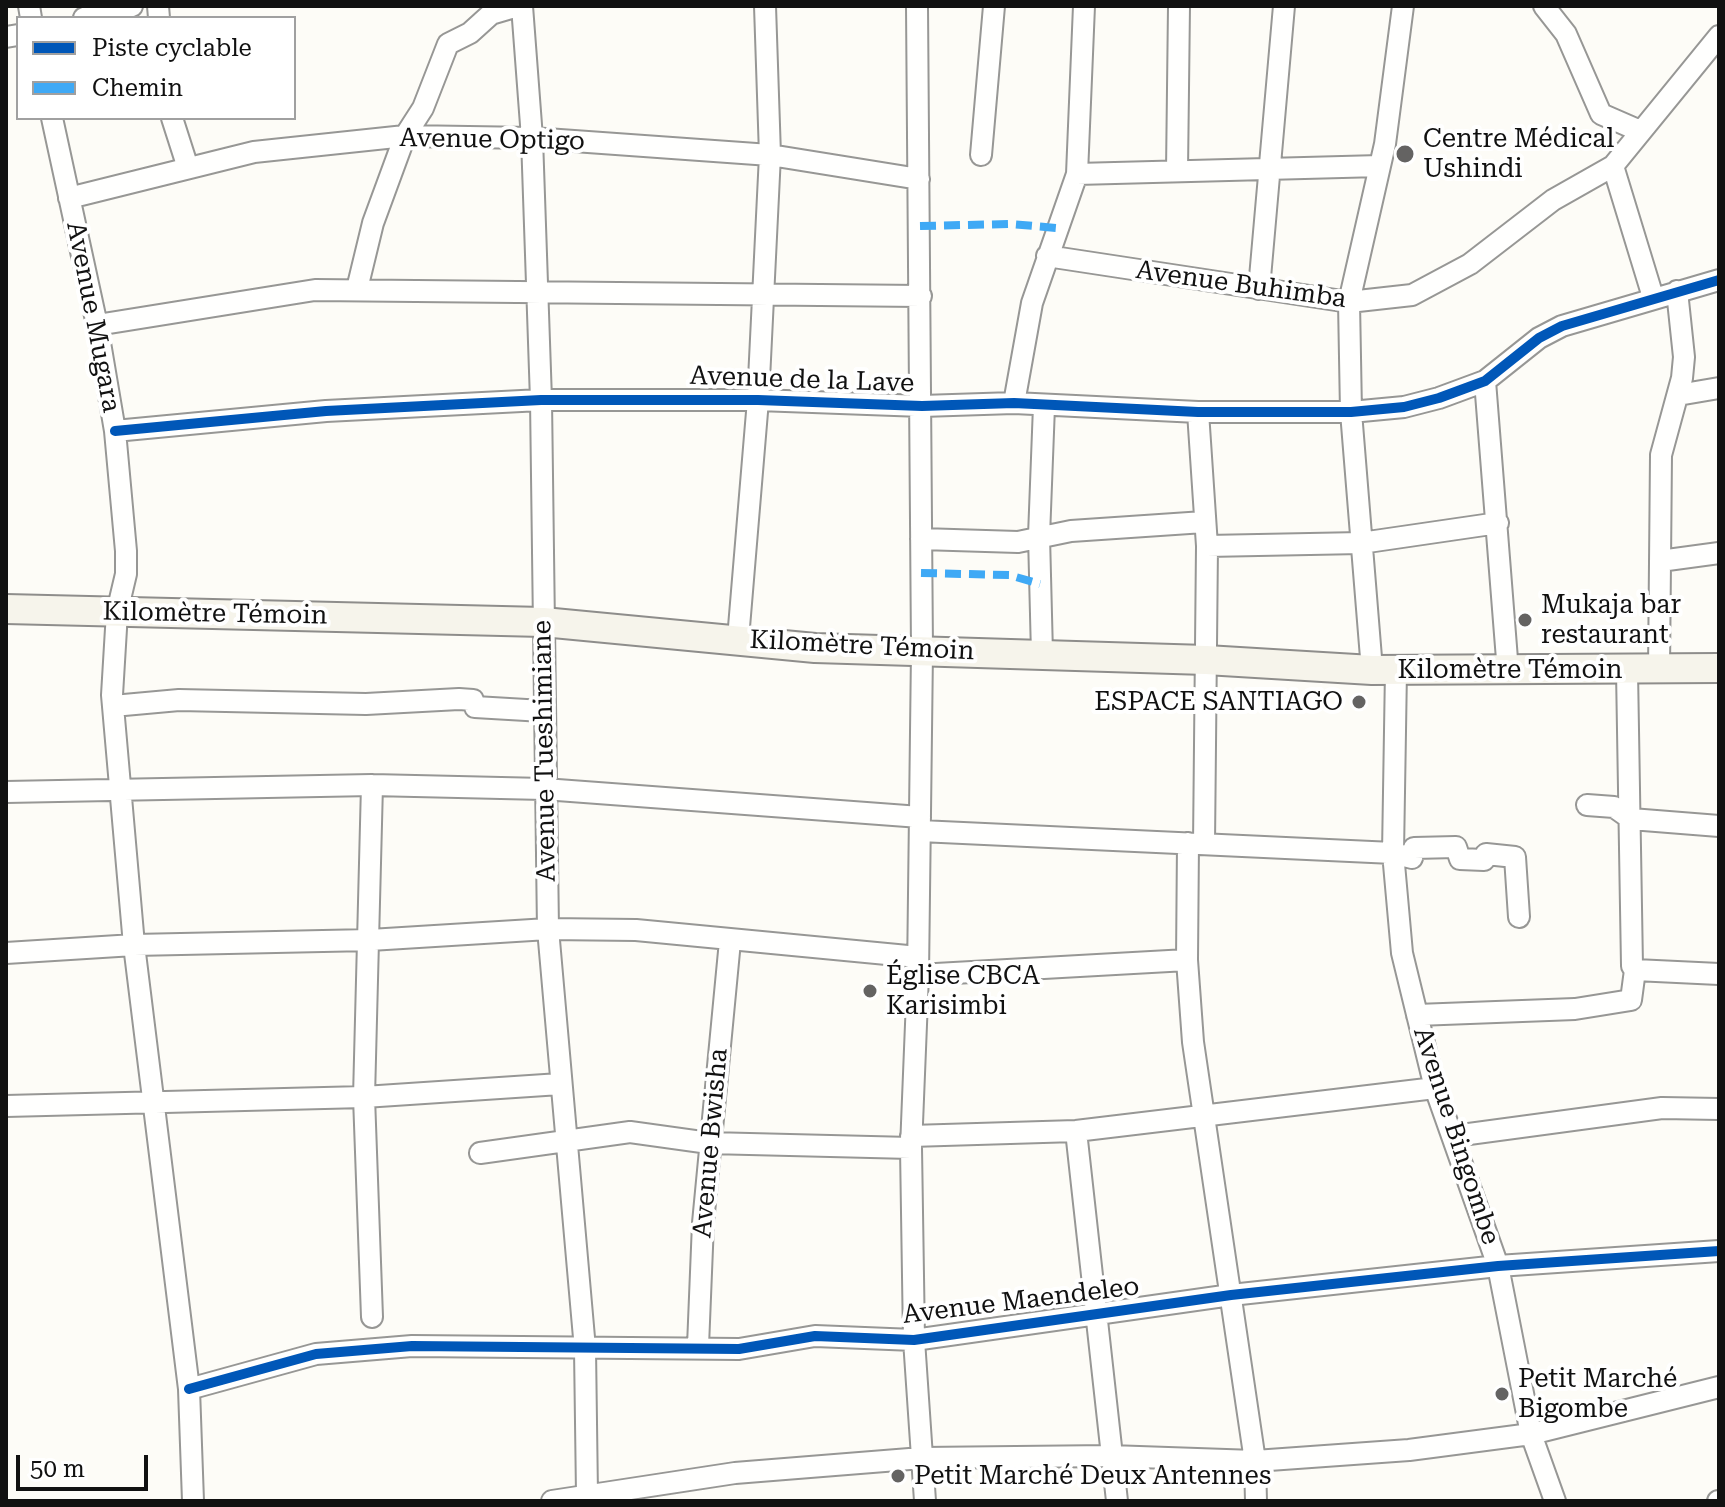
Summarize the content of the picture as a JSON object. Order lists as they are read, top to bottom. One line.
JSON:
{"streets":{"main road":["Kilomètre Témoin"],"street":["Avenue Optigo","Avenue Buhimba","Avenue Mugara","Avenue de la Lave","Avenue Tueshimiane","Avenue Bingombe","Avenue Bwisha","Avenue Maendeleo"]},"crossings":[["Avenue Optigo","Avenue Mugara"],["Avenue Optigo","Avenue Tueshimiane"],["Avenue Buhimba","Avenue Bingombe"],["Avenue Mugara","Avenue de la Lave"],["Avenue Mugara","Kilomètre Témoin"],["Avenue Mugara","Avenue Maendeleo"],["Avenue de la Lave","Avenue Tueshimiane"],["Avenue de la Lave","Avenue Bingombe"],["Kilomètre Témoin","Avenue Tueshimiane"],["Kilomètre Témoin","Avenue Bingombe"],["Avenue Tueshimiane","Avenue Maendeleo"],["Avenue Bingombe","Avenue Maendeleo"],["Avenue Bwisha","Avenue Maendeleo"]],"places":["Centre Médical Ushindi","Mukaja bar restaurant","ESPACE SANTIAGO","Église CBCA Karisimbi","Petit Marché Bigombe","Petit Marché Deux Antennes"],"legend":["Piste cyclable","Chemin"],"scale_bar":"50 m"}
